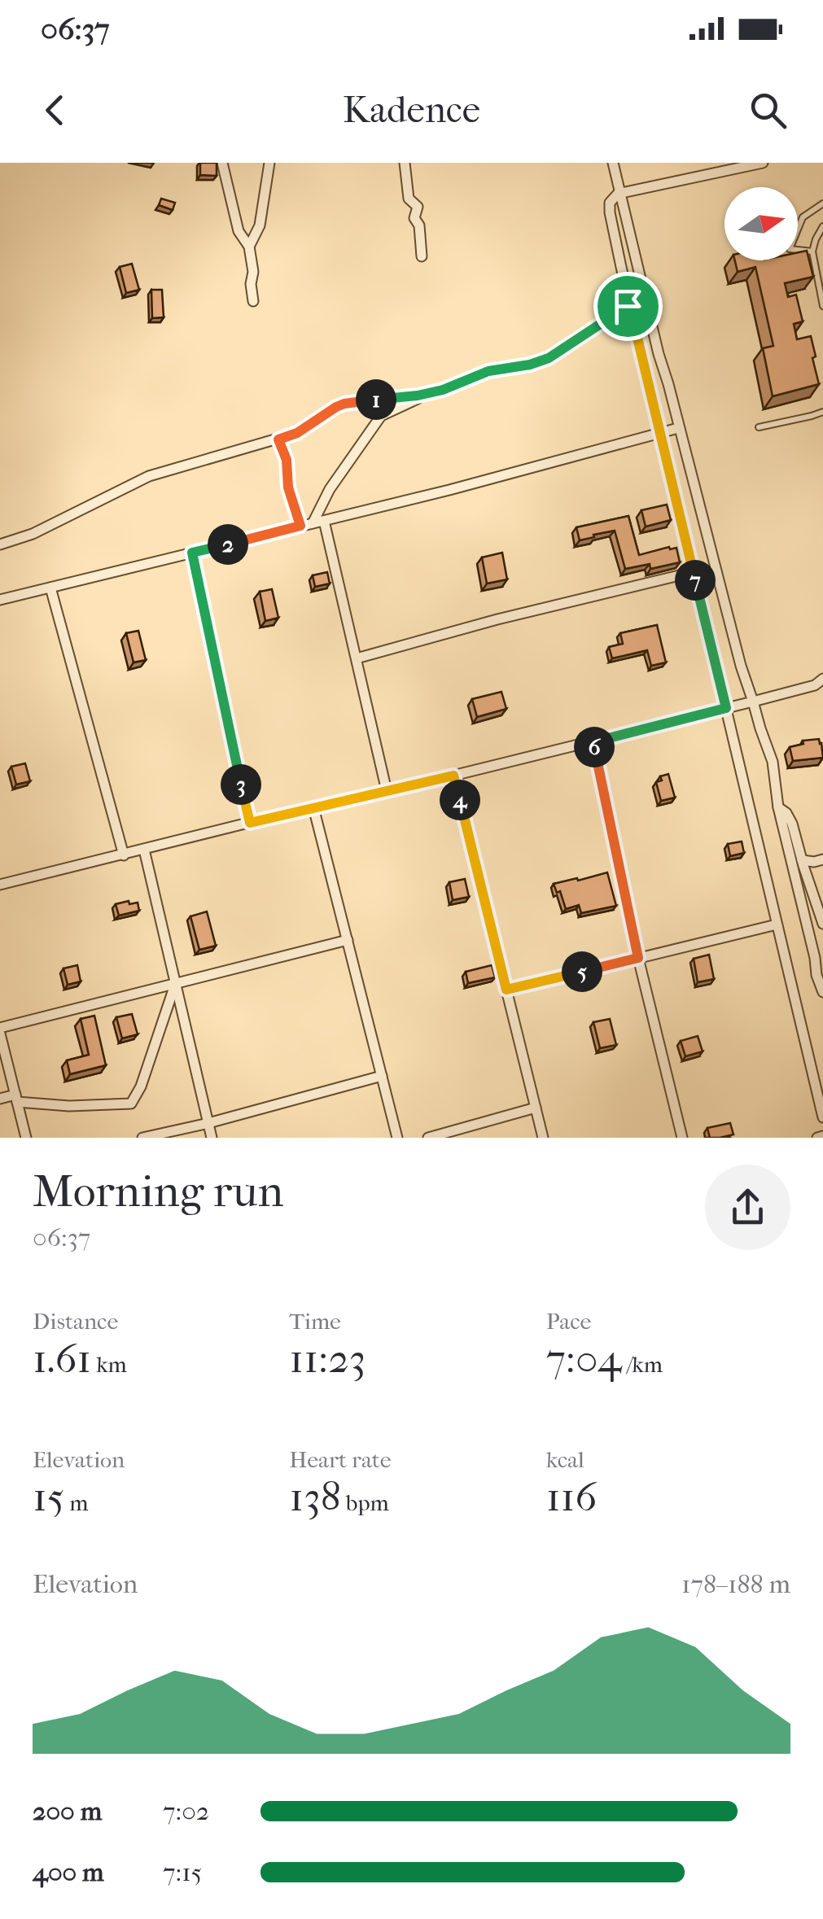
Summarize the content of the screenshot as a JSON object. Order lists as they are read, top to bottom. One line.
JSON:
{"north":"right","page":{"status":"06:37","header":"Kadence","pins":["1","2","7","6","3","4","5"],"heading":["Morning run","06:37"],"stats":[["Distance","1.61 km"],["Time","11:23"],["Pace","7:04 /km"],["Elevation","15 m"],["Heart rate","138 bpm"],["kcal","116"]],"chart":["Elevation","178–188 m"],"list":[{"name":"200 m","note":"7:02"},{"name":"400 m","note":"7:15"}]}}
